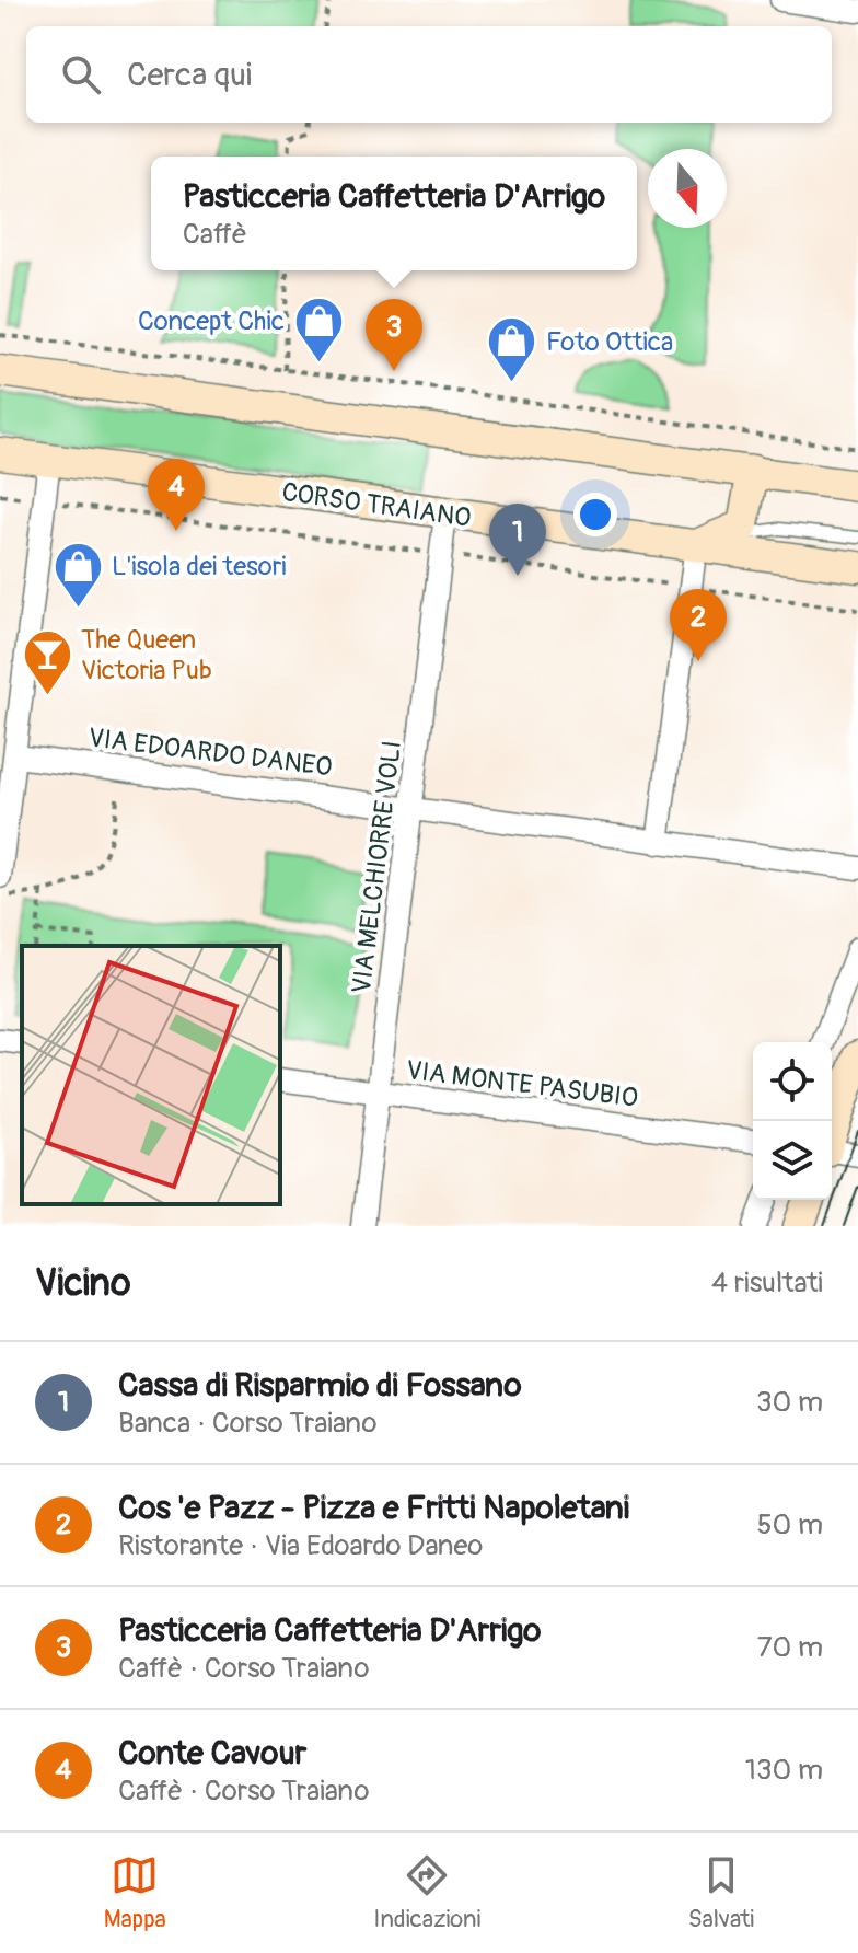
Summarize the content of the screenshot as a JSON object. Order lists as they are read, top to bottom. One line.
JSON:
{"streets":{"main road":["CORSO TRAIANO"],"street":["VIA EDOARDO DANEO","VIA MELCHIORRE VOLI","VIA MONTE PASUBIO"]},"crossings":[["CORSO TRAIANO","VIA MELCHIORRE VOLI"],["VIA EDOARDO DANEO","VIA MELCHIORRE VOLI"],["VIA MELCHIORRE VOLI","VIA MONTE PASUBIO"]],"places":{"shop":["Concept Chic","Foto Ottica","L'isola dei tesori"],"bar":["The Queen Victoria Pub"]},"north":"bottom","page":{"search":"Cerca qui","popup":["Pasticceria Caffetteria D'Arrigo","Caffè"],"pins":["3","4","1","2"],"heading":["Vicino","4 risultati"],"list":[{"mark":"1","name":"Cassa di Risparmio di Fossano","note":"Banca · Corso Traiano","value":"30 m"},{"mark":"2","name":"Cos 'e Pazz - Pizza e Fritti Napoletani","note":"Ristorante · Via Edoardo Daneo","value":"50 m"},{"mark":"3","name":"Pasticceria Caffetteria D'Arrigo","note":"Caffè · Corso Traiano","value":"70 m"},{"mark":"4","name":"Conte Cavour","note":"Caffè · Corso Traiano","value":"130 m"}],"nav":["Mappa","Indicazioni","Salvati"]}}
